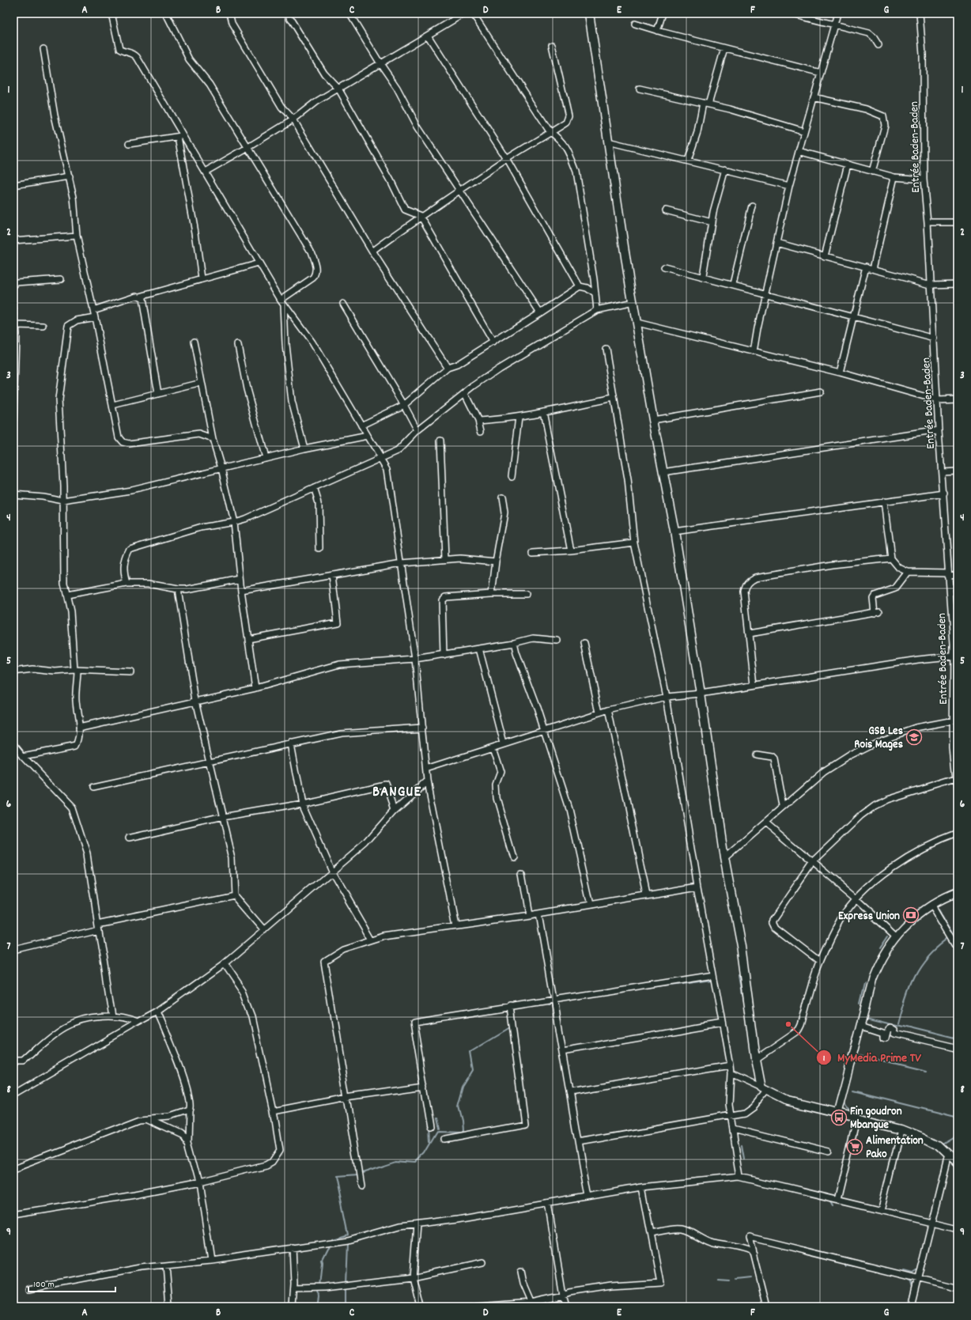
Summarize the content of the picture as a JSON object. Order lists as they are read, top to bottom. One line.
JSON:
{"streets":{"street":["Entrée Baden-Baden"]},"districts":["BANGUE"],"places":{"school or university":["GSB Les Rois Mages"],"bank":["Express Union"],"other":["MyMedia Prime TV"],"bus stop":["Fin goudron Mbangue"],"supermarket":["Alimentation Pako"]},"scale_bar":"100 m","grid":{"columns":["A","B","C","D","E","F","G"],"rows":["1","2","3","4","5","6","7","8","9"]}}
